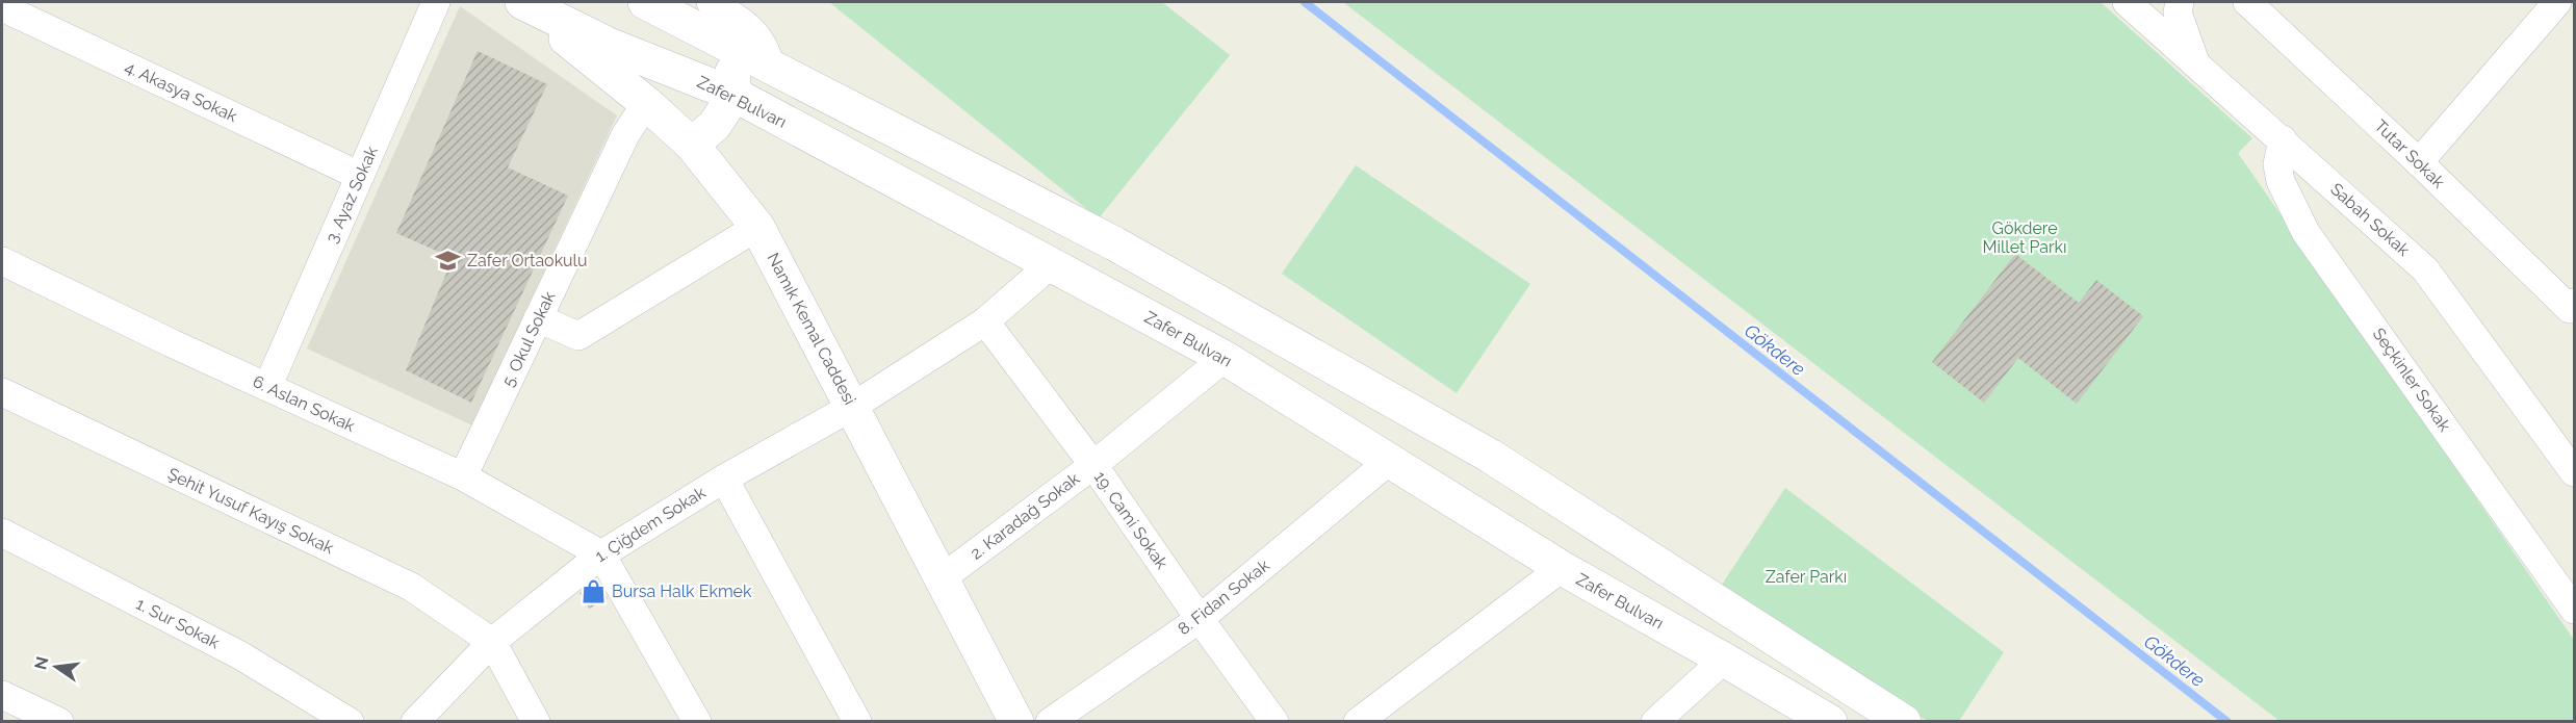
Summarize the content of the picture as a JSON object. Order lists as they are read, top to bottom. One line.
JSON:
{"streets":{"main road":["Zafer Bulvarı","Namık Kemal Caddesi"],"street":["4. Akasya Sokak","Tutar Sokak","3. Ayaz Sokak","Sabah Sokak","5. Okul Sokak","Seçkinler Sokak","6. Aslan Sokak","Şehit Yusuf Kayış Sokak","2. Karadağ Sokak","19. Cami Sokak","1. Çiğdem Sokak","8. Fidan Sokak","1. Sur Sokak"]},"crossings":[["4. Akasya Sokak","3. Ayaz Sokak"],["Zafer Bulvarı","Namık Kemal Caddesi"],["Zafer Bulvarı","2. Karadağ Sokak"],["Zafer Bulvarı","1. Çiğdem Sokak"],["Zafer Bulvarı","8. Fidan Sokak"],["3. Ayaz Sokak","6. Aslan Sokak"],["Sabah Sokak","Seçkinler Sokak"],["Namık Kemal Caddesi","5. Okul Sokak"],["Namık Kemal Caddesi","2. Karadağ Sokak"],["Namık Kemal Caddesi","1. Çiğdem Sokak"],["5. Okul Sokak","6. Aslan Sokak"],["6. Aslan Sokak","1. Çiğdem Sokak"],["Şehit Yusuf Kayış Sokak","1. Çiğdem Sokak"],["2. Karadağ Sokak","19. Cami Sokak"],["19. Cami Sokak","1. Çiğdem Sokak"],["19. Cami Sokak","8. Fidan Sokak"]],"water":["Gökdere"],"parks":["Gökdere Millet Parkı","Zafer Parkı"],"places":{"school or university":["Zafer Ortaokulu"],"shop":["Bursa Halk Ekmek"]},"north":"left"}
